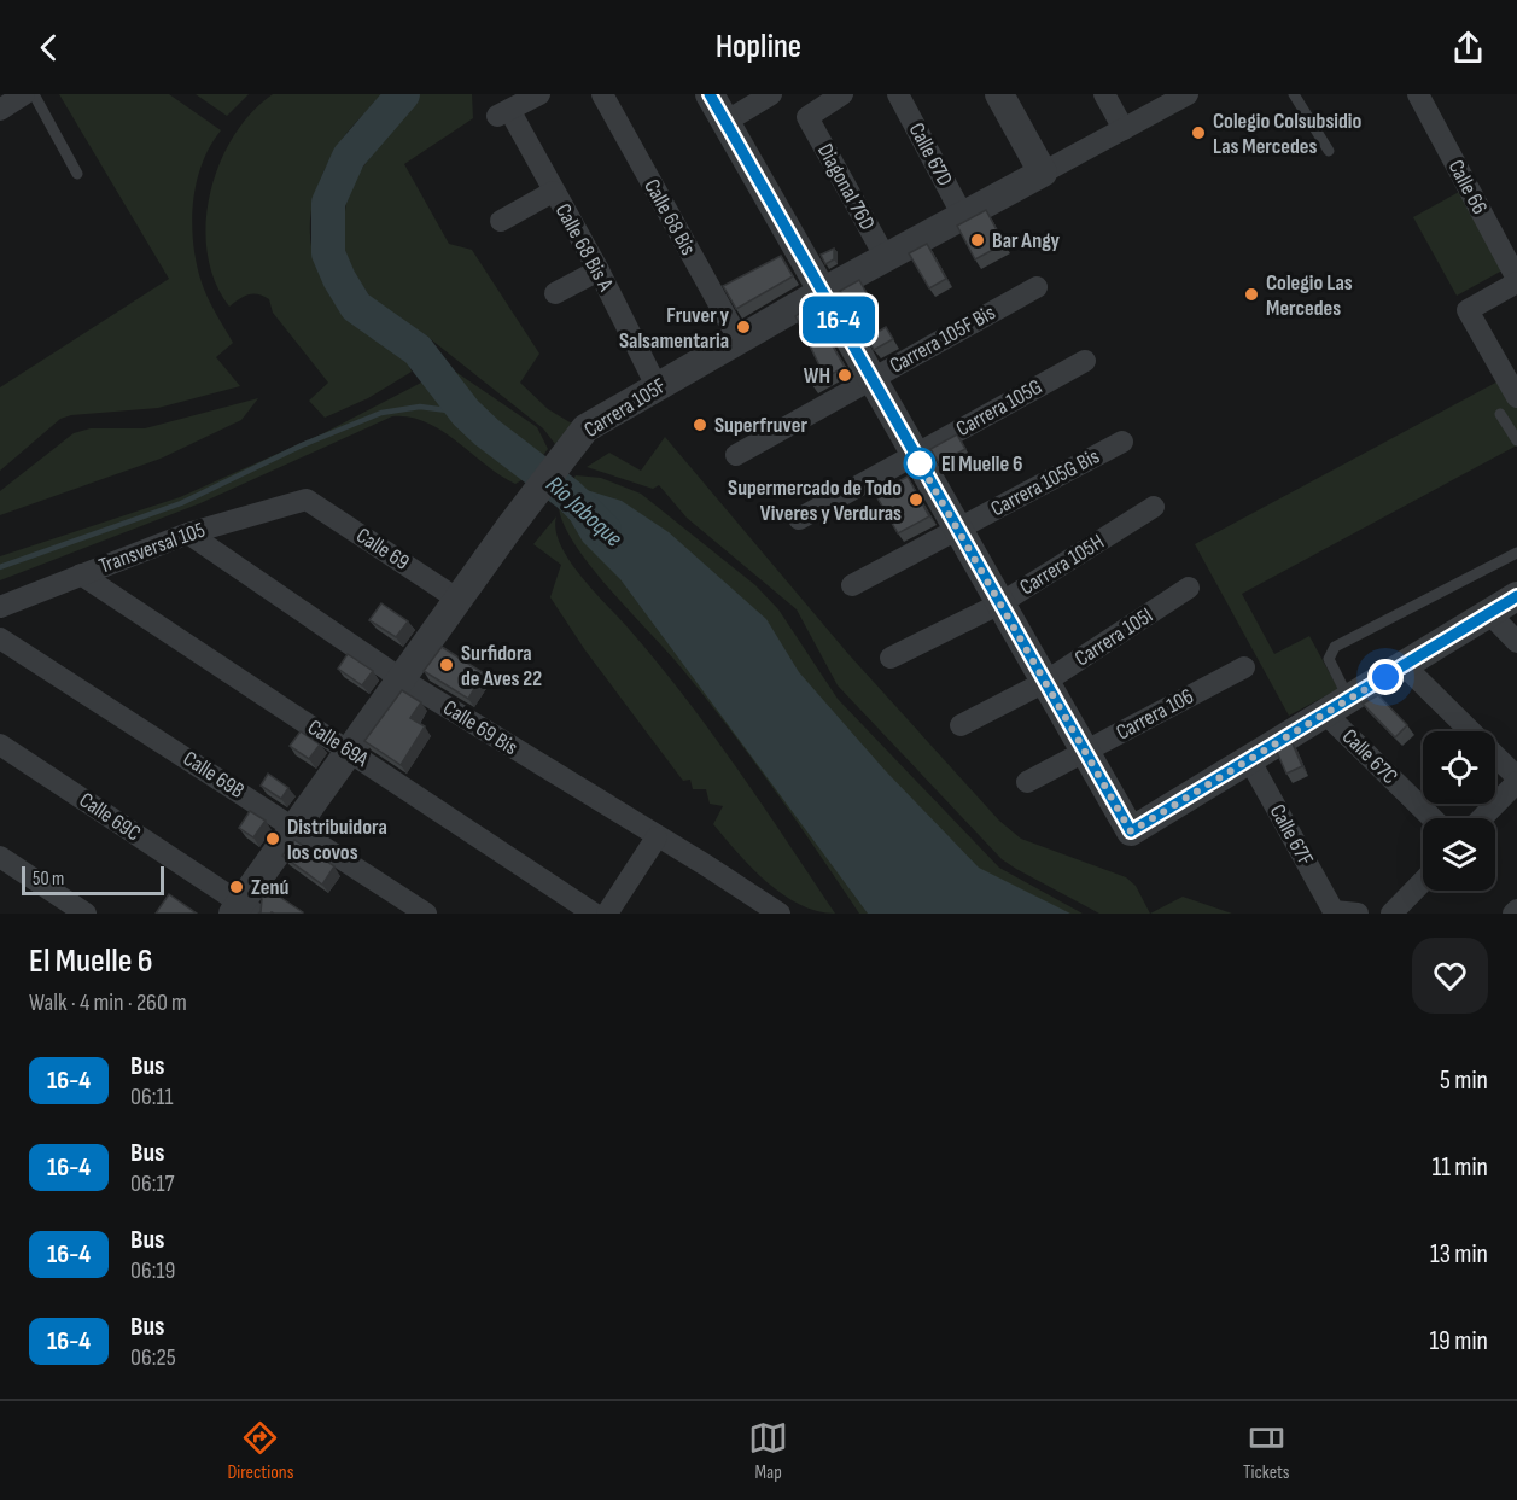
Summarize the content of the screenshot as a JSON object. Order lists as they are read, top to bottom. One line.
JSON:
{"streets":{"street":["Calle 67D","Diagonal 76D","Calle 66","Calle 68 Bis","Calle 68 Bis A","Carrera 105F Bis","Carrera 105F","Carrera 105G","Carrera 105G Bis","Transversal 105","Calle 69","Carrera 105H","Carrera 105I","Carrera 106","Calle 69 Bis","Calle 69A","Calle 67C","Calle 69B","Calle 69C","Calle 67F"]},"crossings":[["Calle 67D","Carrera 105F"],["Diagonal 76D","Carrera 105F"],["Calle 68 Bis","Carrera 105F"],["Calle 68 Bis A","Carrera 105F"],["Carrera 105F","Calle 69"],["Carrera 105F","Calle 69 Bis"],["Carrera 105F","Calle 69A"],["Carrera 105F","Calle 69B"],["Carrera 105F","Calle 69C"],["Transversal 105","Calle 69"],["Transversal 105","Calle 69 Bis"],["Transversal 105","Calle 69A"]],"water":["Río Jaboque"],"places":["Colegio Colsubsidio Las Mercedes","Bar Angy","Colegio Las Mercedes","Fruver y Salsamentaria","WH","Superfruver","El Muelle 6","Supermercado de Todo Viveres y Verduras","Surfidora de Aves 22","Distribuidora los covos","Zenú"],"lines":["bus line 16-4"],"scale_bar":"50 m","page":{"header":"Hopline","on_map":"16-4","scale":"50 m","heading":["El Muelle 6","Walk · 4 min · 260 m"],"list":[{"mark":"16-4","name":"Bus","note":"06:11","value":"5 min"},{"mark":"16-4","name":"Bus","note":"06:17","value":"11 min"},{"mark":"16-4","name":"Bus","note":"06:19","value":"13 min"},{"mark":"16-4","name":"Bus","note":"06:25","value":"19 min"}],"tabs":["Directions","Map","Tickets"]}}
